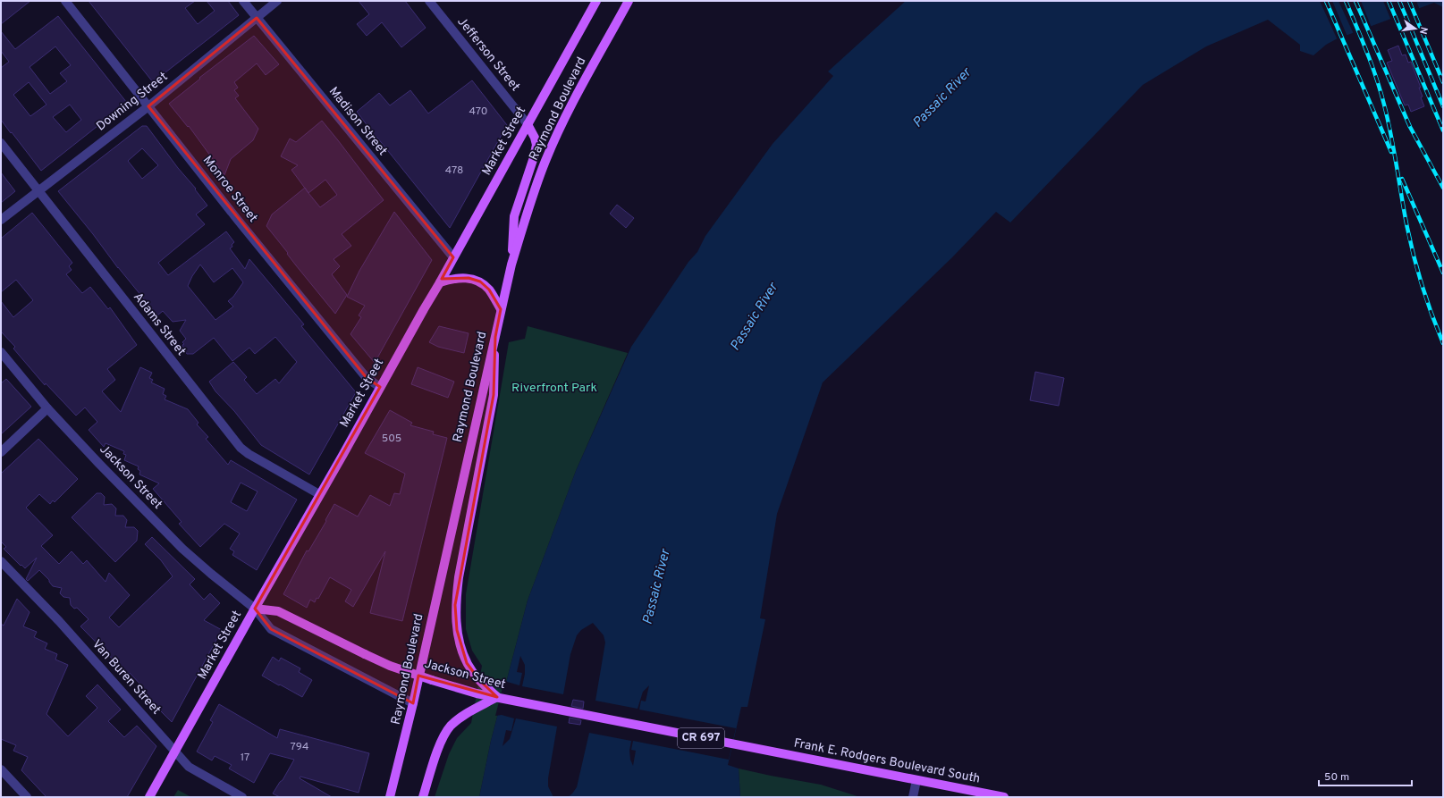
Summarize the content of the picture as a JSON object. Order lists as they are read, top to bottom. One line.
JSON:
{"streets":{"main road":["Raymond Boulevard","Market Street","Jackson Street","CR 697","Frank E. Rodgers Boulevard South"],"street":["Jefferson Street","Downing Street","Madison Street","Monroe Street","Adams Street","Van Buren Street"]},"crossings":[["Jefferson Street","Market Street"],["Downing Street","Madison Street"],["Downing Street","Monroe Street"],["Downing Street","Adams Street"],["Raymond Boulevard","Jackson Street"],["Madison Street","Market Street"],["Market Street","Monroe Street"],["Market Street","Adams Street"],["Market Street","Jackson Street"],["Market Street","Van Buren Street"],["Jackson Street","Frank E. Rodgers Boulevard South"]],"water":["Passaic River"],"parks":["Riverfront Park"],"house_numbers":["470","478","505","794","17"],"scale_bar":"50 m","north":"right"}
